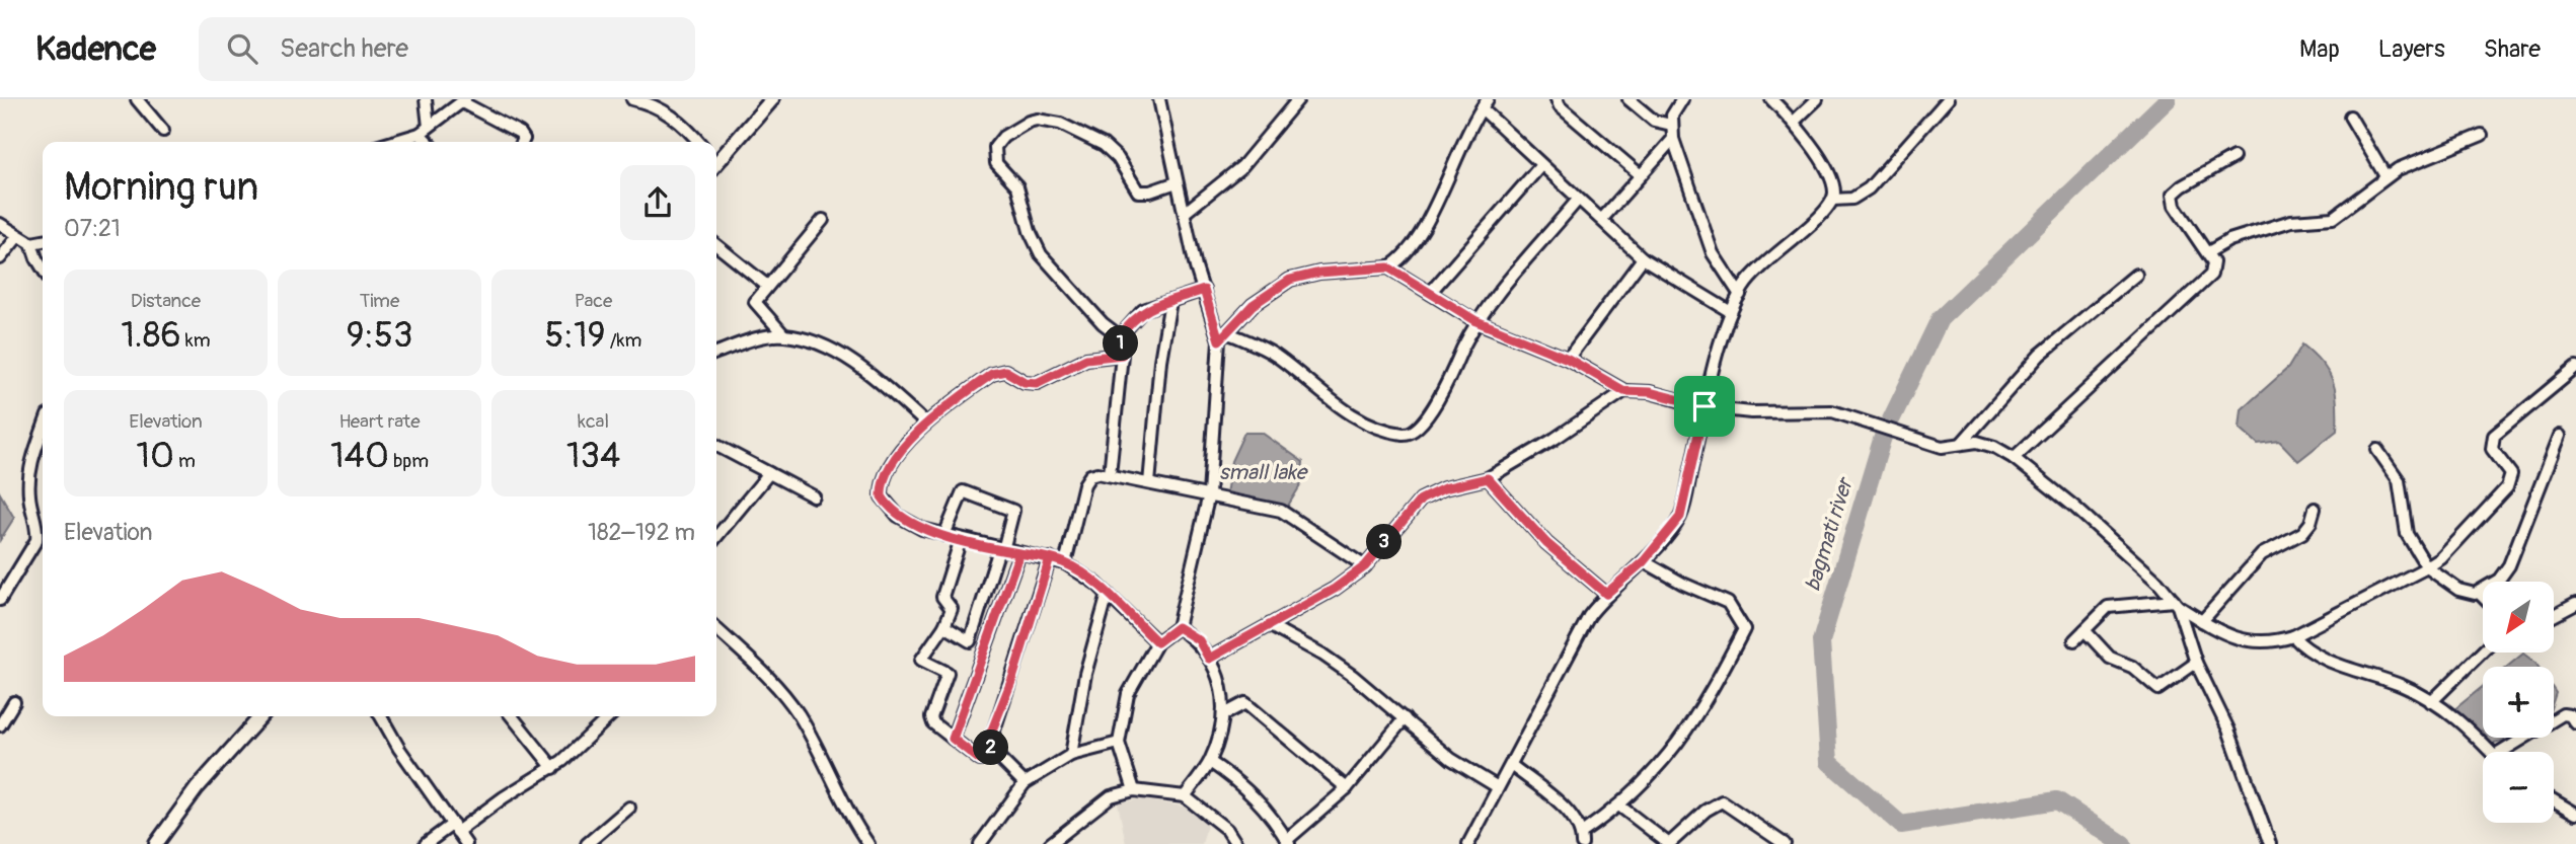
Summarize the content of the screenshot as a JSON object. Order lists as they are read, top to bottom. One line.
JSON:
{"water":["small lake","bagmati river"],"north":"bottom left","page":{"header":"Kadence","search":"Search here","nav":["Map","Layers","Share"],"heading":["Morning run","07:21"],"stats":[["Distance","1.86 km"],["Time","9:53"],["Pace","5:19 /km"],["Elevation","10 m"],["Heart rate","140 bpm"],["kcal","134"]],"pins":["1","3","2"],"chart":["Elevation","182–192 m"],"map_buttons":["+","−"]}}
